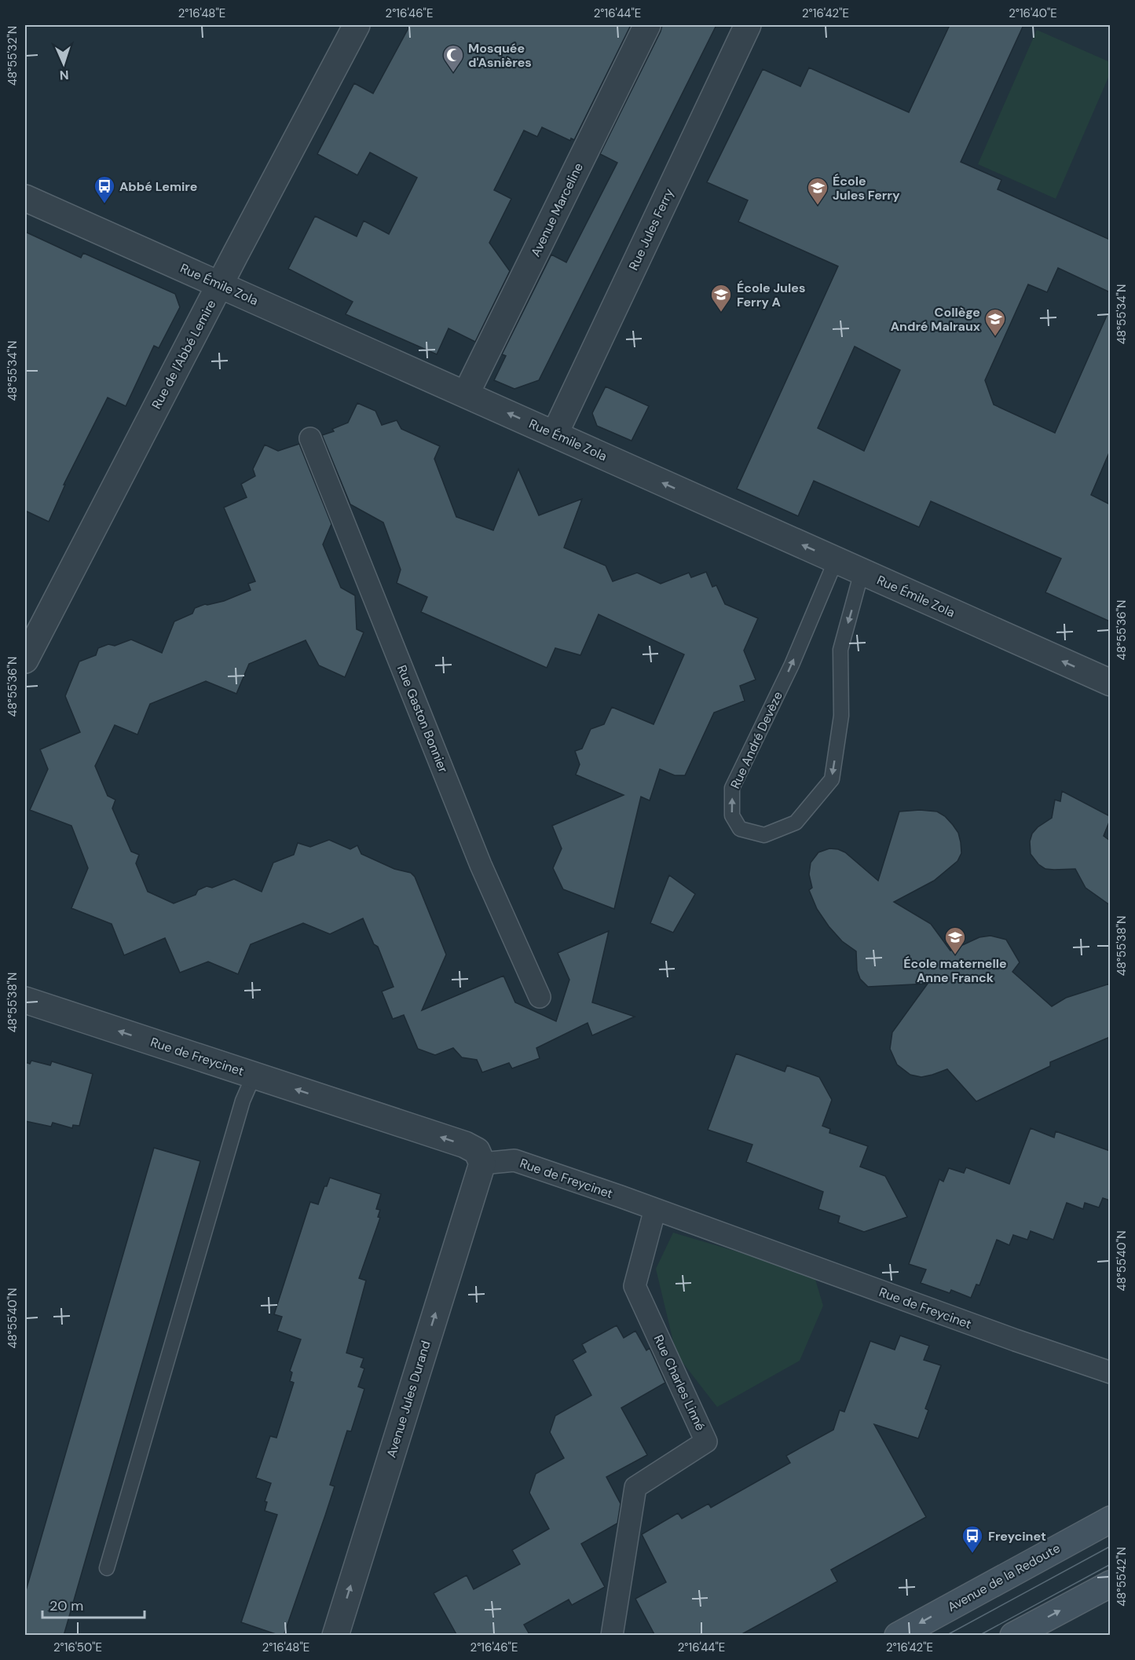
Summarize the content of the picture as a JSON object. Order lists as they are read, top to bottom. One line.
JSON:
{"streets":{"main road":["Avenue de la Redoute"],"street":["Avenue Marceline","Rue Jules Ferry","Rue Émile Zola","Rue de l'Abbé Lemire","Rue Gaston Bonnier","Rue de Freycinet","Rue Charles Linné","Avenue Jules Durand"],"lane":["Rue André Devèze"]},"crossings":[["Avenue Marceline","Rue Émile Zola"],["Rue Jules Ferry","Rue Émile Zola"],["Rue Émile Zola","Rue de l'Abbé Lemire"],["Rue Émile Zola","Rue André Devèze"],["Rue de Freycinet","Rue Charles Linné"],["Rue de Freycinet","Avenue Jules Durand"]],"one_way":["Rue Émile Zola","Rue de Freycinet","Avenue Jules Durand"],"places":{"mosque":["Mosquée d'Asnières"],"bus stop":["Abbé Lemire","Freycinet"],"school or university":["École Jules Ferry","École Jules Ferry A","Collège André Malraux","École maternelle Anne Franck"]},"scale_bar":"20 m","north":"bottom","coordinates":["2°16'48\"E","2°16'46\"E","2°16'44\"E","2°16'42\"E","2°16'40\"E","48°55'32\"N","48°55'34\"N","48°55'36\"N","48°55'38\"N","48°55'40\"N","48°55'42\"N","2°16'50\"E"]}
